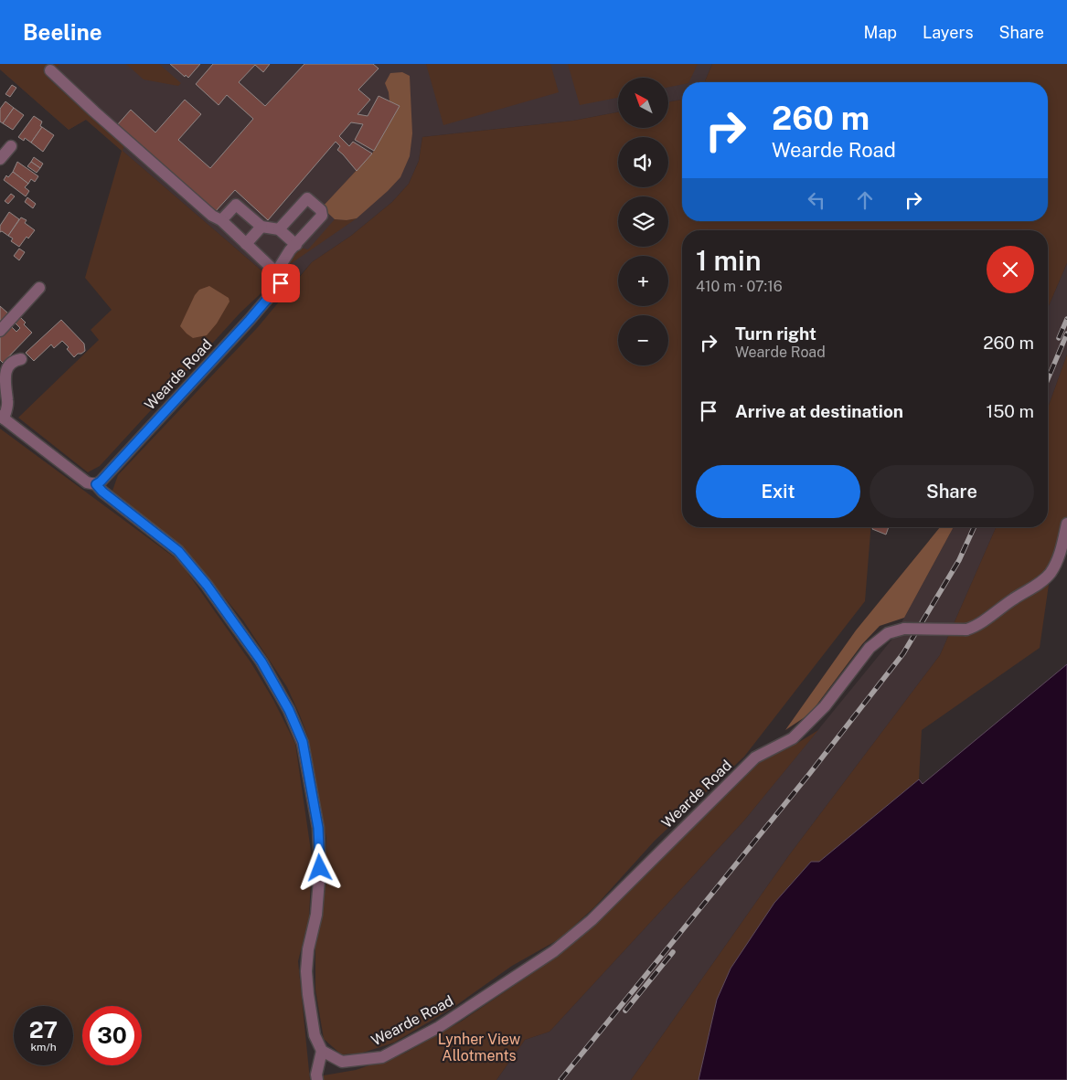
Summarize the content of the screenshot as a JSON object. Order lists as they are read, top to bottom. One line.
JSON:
{"streets":{"street":["Wearde Road"]},"parks":["Lynher View Allotments"],"north":"top left","page":{"header":"Beeline","nav":["Map","Layers","Share"],"map_buttons":["+","−"],"turn":["260 m","Wearde Road"],"heading":["1 min","410 m · 07:16"],"list":[{"name":"Turn right","note":"Wearde Road","value":"260 m"},{"name":"Arrive at destination","value":"150 m"}],"buttons":["Exit","Share"],"speed":"27 km/h","limit":"30"}}
